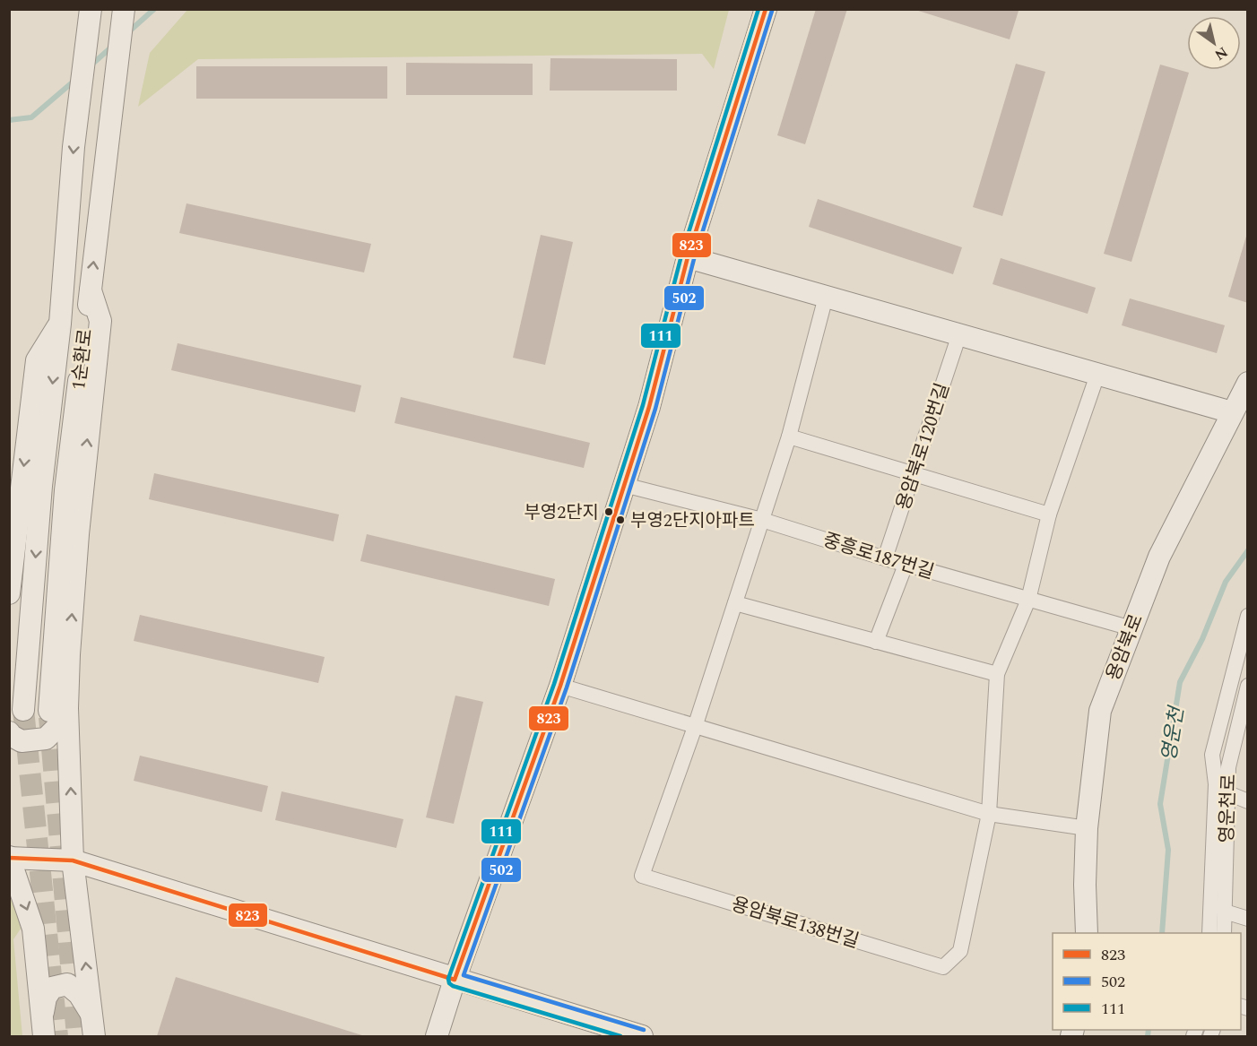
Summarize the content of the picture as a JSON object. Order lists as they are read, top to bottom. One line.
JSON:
{"streets":{"street":["1순환로","용암북로120번길","중흥로187번길","용암북로","영운천로","용암북로138번길"]},"crossings":[["용암북로120번길","중흥로187번길"],["중흥로187번길","용암북로"],["중흥로187번길","용암북로138번길"]],"water":["영운천"],"places":["부영2단지","부영2단지아파트"],"lines":["transit line 823","transit line 111","transit line 502"],"legend":["823","502","111"],"north":"bottom right"}
